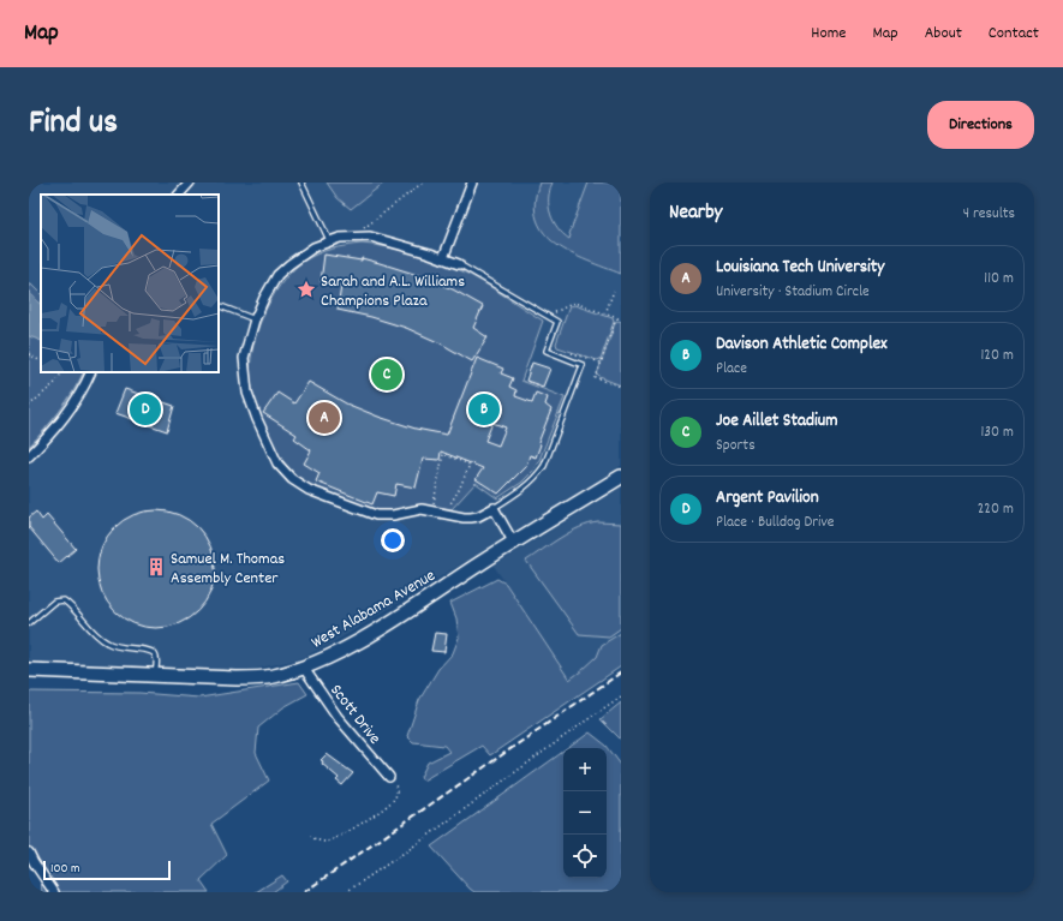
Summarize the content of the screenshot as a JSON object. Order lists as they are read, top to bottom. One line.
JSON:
{"streets":{"main road":["West Alabama Avenue"],"street":["Scott Drive"]},"crossings":[["West Alabama Avenue","Scott Drive"]],"places":{"place":["Sarah and A.L. Williams Champions Plaza"],"building":["Samuel M. Thomas Assembly Center"]},"scale_bar":"100 m","page":{"header":"Map","nav":["Home","Map","About","Contact"],"title":"Find us","buttons":"Directions","heading":["Nearby","4 results"],"list":[{"mark":"A","name":"Louisiana Tech University","note":"University · Stadium Circle","value":"110 m"},{"mark":"B","name":"Davison Athletic Complex","note":"Place","value":"120 m"},{"mark":"C","name":"Joe Aillet Stadium","note":"Sports","value":"130 m"},{"mark":"D","name":"Argent Pavilion","note":"Place · Bulldog Drive","value":"220 m"}],"pins":["C","B","D","A"],"map_buttons":["+","−"],"scale":"100 m"}}
